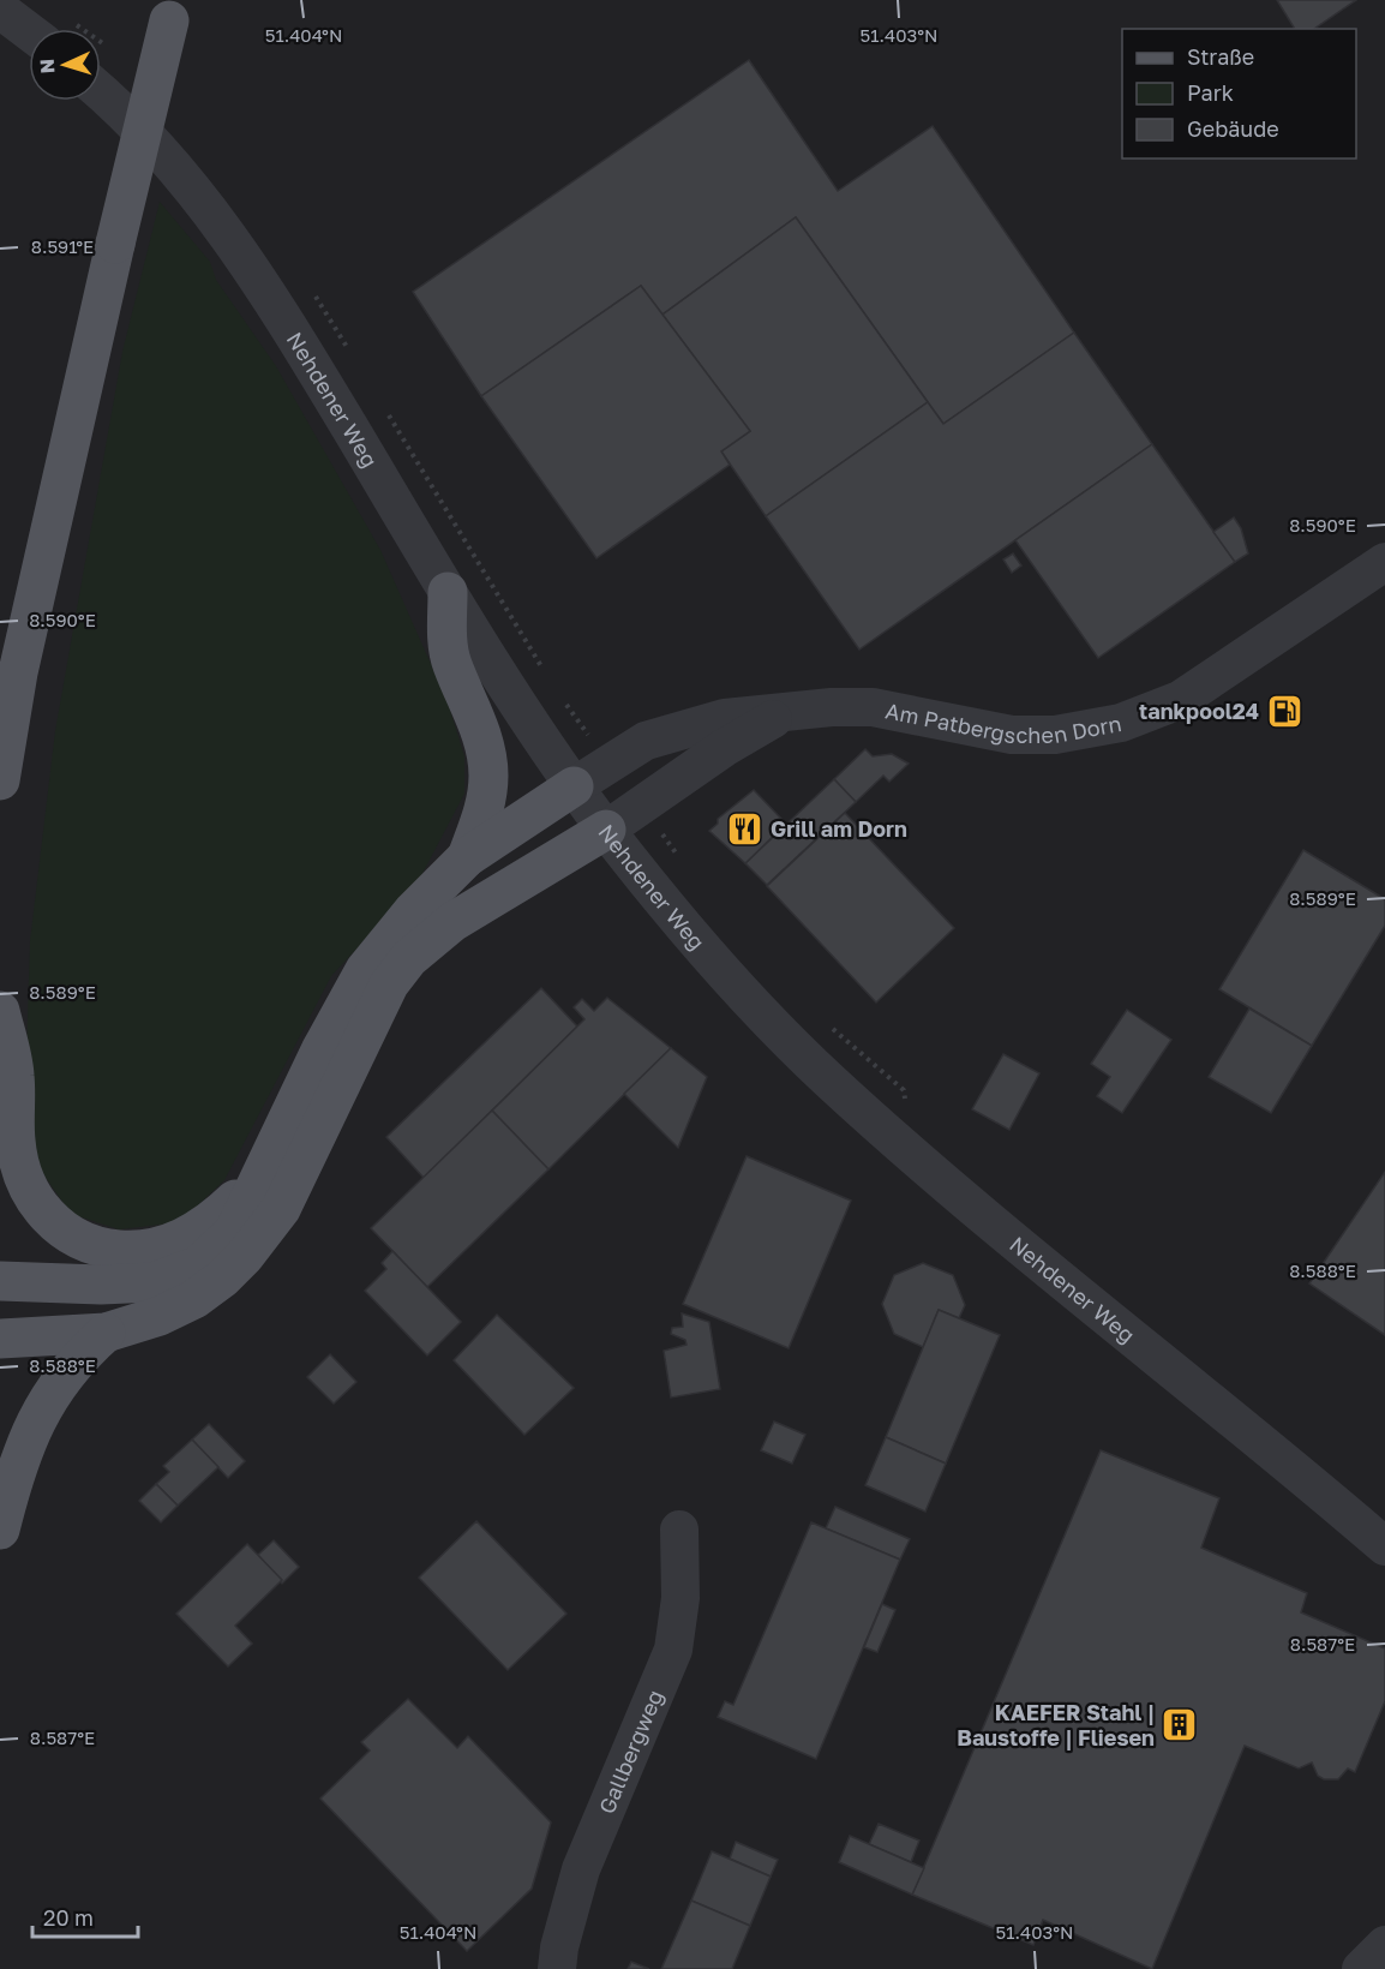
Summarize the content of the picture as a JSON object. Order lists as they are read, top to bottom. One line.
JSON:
{"streets":{"street":["Nehdener Weg","Am Patbergschen Dorn","Gallbergweg"]},"crossings":[["Nehdener Weg","Am Patbergschen Dorn"]],"places":{"fuel station":["tankpool24"],"restaurant":["Grill am Dorn"],"building":["KAEFER Stahl | Baustoffe | Fliesen"]},"legend":["Straße","Park","Gebäude"],"scale_bar":"20 m","north":"left","coordinates":["51.404°N","51.403°N","8.591°E","8.590°E","8.589°E","8.588°E","8.587°E"]}
